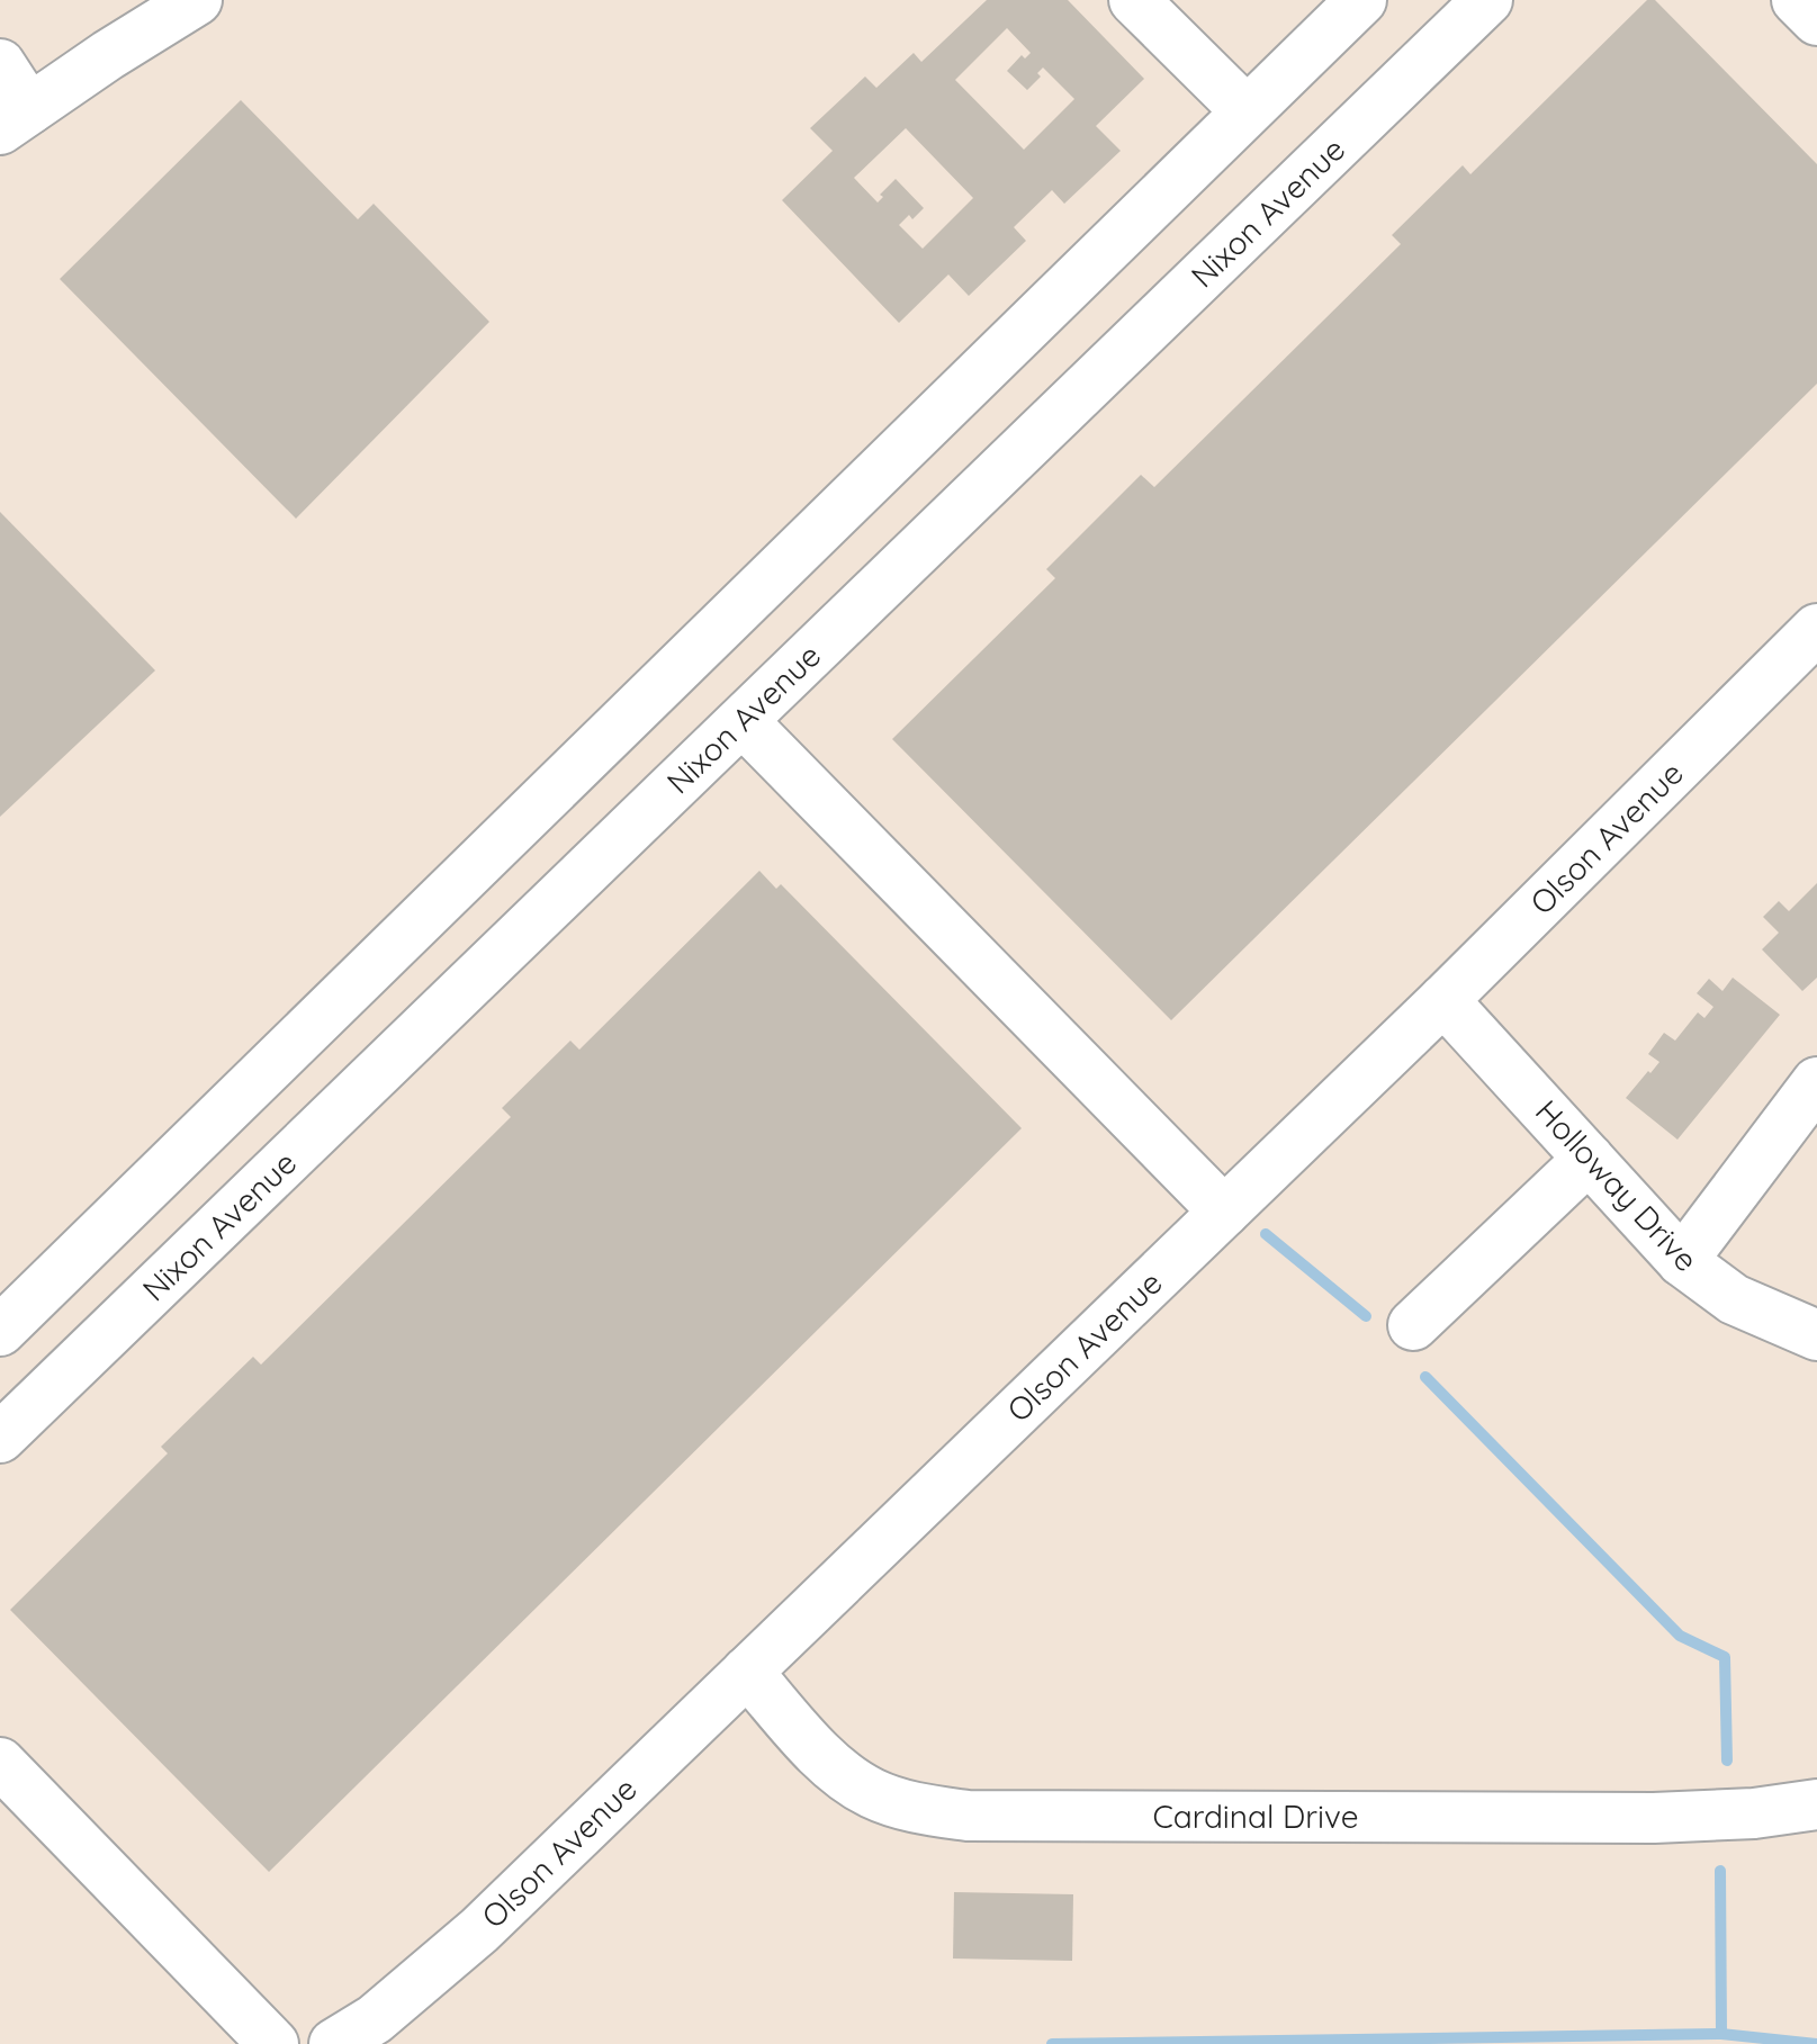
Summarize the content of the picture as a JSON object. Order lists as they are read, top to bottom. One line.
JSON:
{"streets":{"street":["Nixon Avenue","Olson Avenue","Holloway Drive","Cardinal Drive"]},"crossings":[["Olson Avenue","Holloway Drive"],["Olson Avenue","Cardinal Drive"]]}
